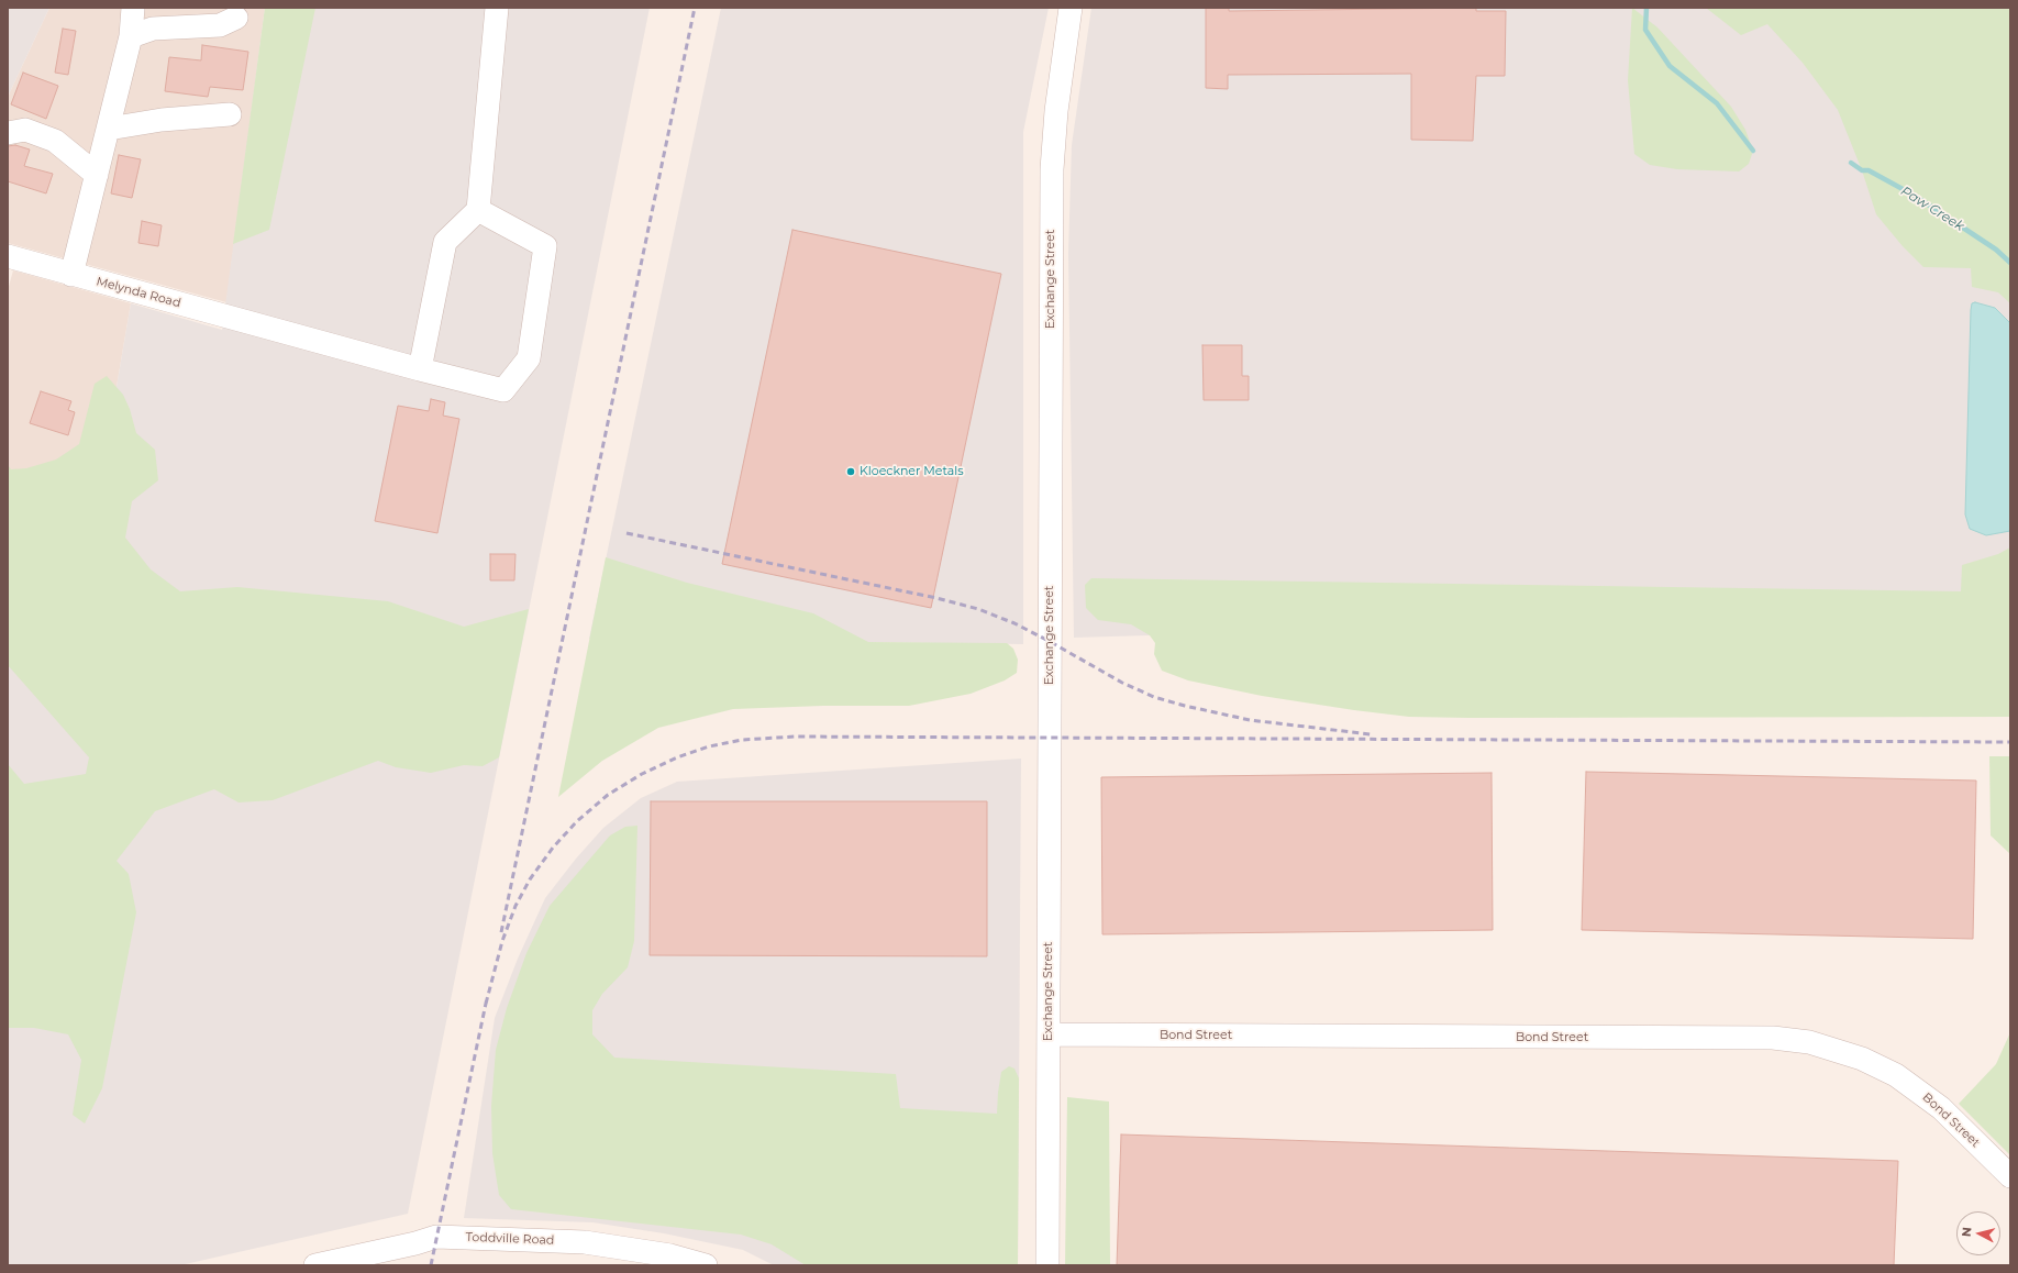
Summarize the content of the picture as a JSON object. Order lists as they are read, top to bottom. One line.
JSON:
{"streets":{"street":["Exchange Street","Melynda Road","Bond Street","Toddville Road"]},"crossings":[["Exchange Street","Bond Street"]],"water":["Paw Creek"],"places":["Kloeckner Metals"],"north":"left"}
